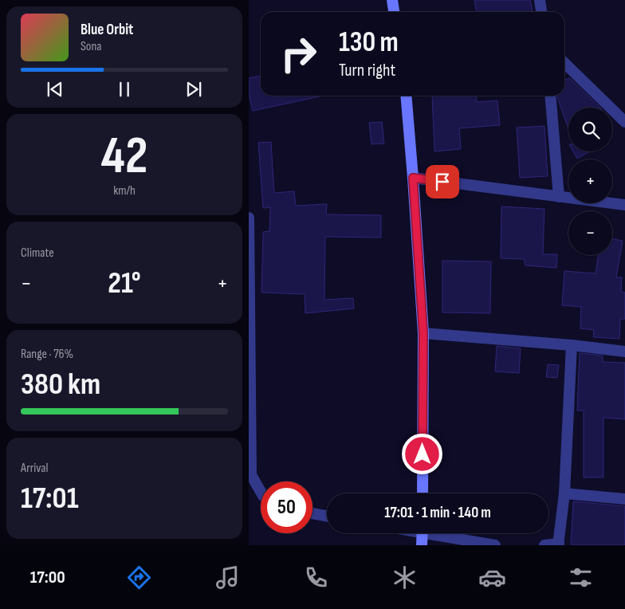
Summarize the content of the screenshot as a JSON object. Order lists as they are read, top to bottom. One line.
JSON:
{"page":{"turn":["130 m","Turn right"],"song":["Blue Orbit","Sona"],"map_buttons":["+","−"],"tile":[["42","km/h"],"Climate",["Range · 76%","380 km"],["Arrival","17:01"]],"heat":["−","21°","+"],"limit":"50","trip":"17:01 · 1 min · 140 m","tabs":"17:00"}}
